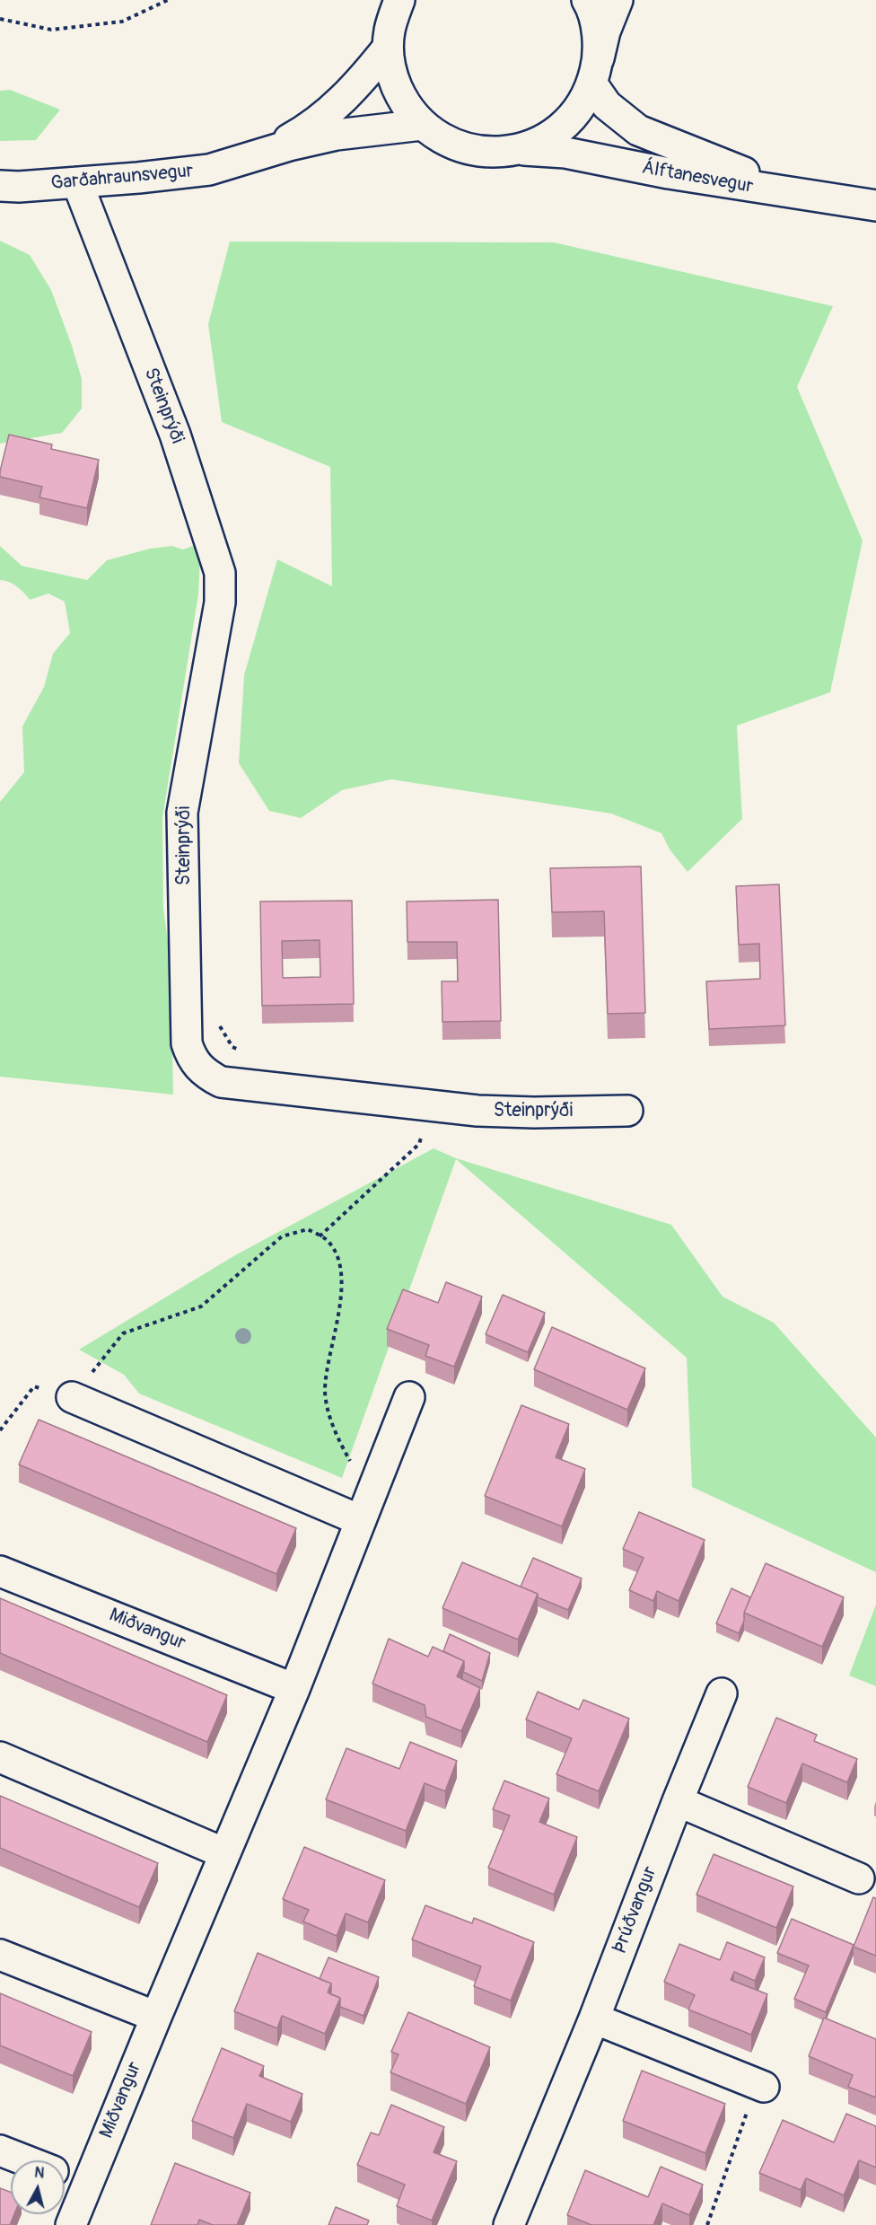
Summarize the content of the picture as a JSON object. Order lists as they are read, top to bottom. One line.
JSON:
{"streets":{"street":["Garðahraunsvegur","Álftanesvegur","Steinprýði","Miðvangur","Þrúðvangur"]},"crossings":[["Garðahraunsvegur","Álftanesvegur"],["Garðahraunsvegur","Steinprýði"]],"north":"top"}
